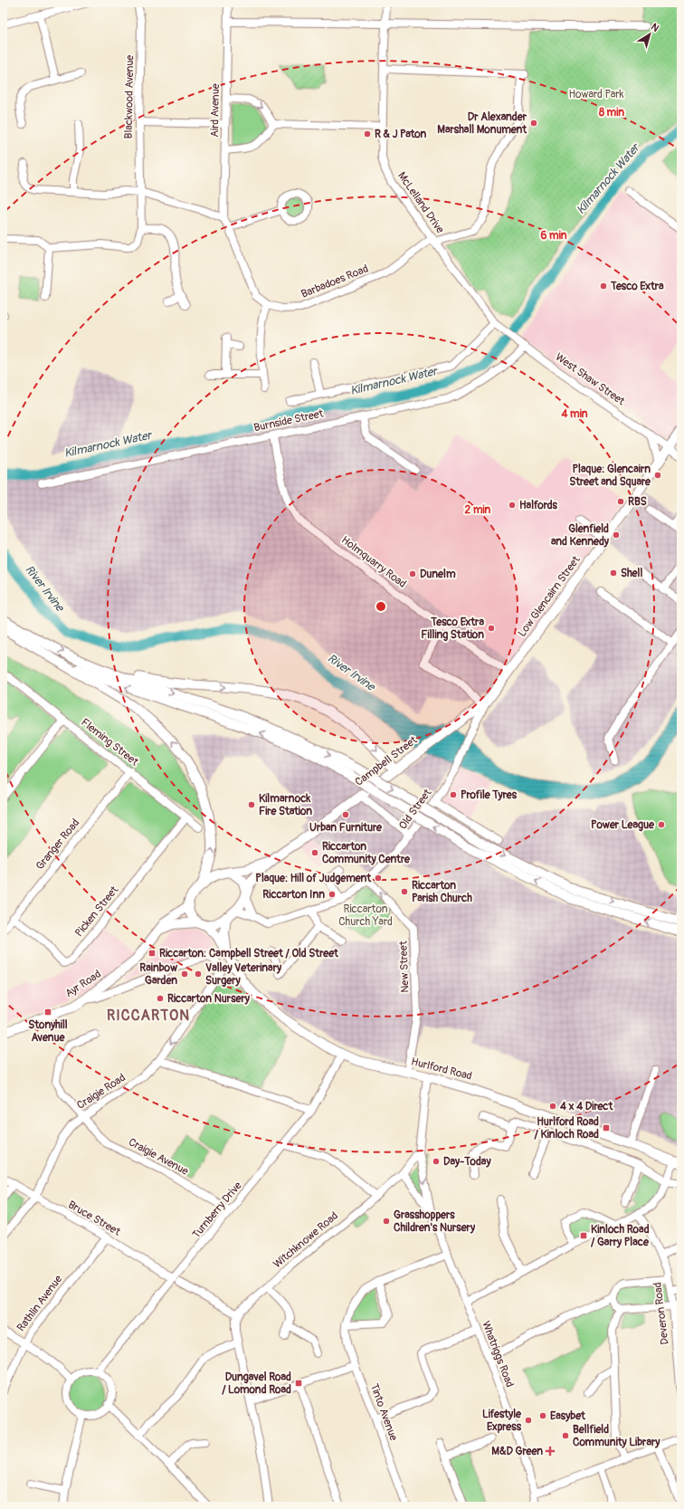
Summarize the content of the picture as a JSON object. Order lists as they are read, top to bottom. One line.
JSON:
{"streets":{"main road":["Low Glencairn Street","Campbell Street","Ayr Road","Hurlford Road"],"street":["Blackwood Avenue","Aird Avenue","McLelland Drive","Barbadoes Road","West Shaw Street","Burnside Street","Holmquarry Road","Fleming Street","Old Street","Granger Road","Picken Street","New Street","Craigie Road","Craigie Avenue","Turnberry Drive","Bruce Street","Witchknowe Road","Rathlin Avenue","Deveron Road","Whatriggs Road","Tinto Avenue"]},"crossings":[["McLelland Drive","Barbadoes Road"],["McLelland Drive","West Shaw Street"],["West Shaw Street","Burnside Street"],["West Shaw Street","Low Glencairn Street"],["Burnside Street","Holmquarry Road"],["Holmquarry Road","Low Glencairn Street"],["Holmquarry Road","Campbell Street"],["Low Glencairn Street","Campbell Street"],["Fleming Street","Granger Road"],["Fleming Street","Picken Street"],["Campbell Street","Old Street"],["Campbell Street","Ayr Road"],["Campbell Street","Hurlford Road"],["Old Street","New Street"],["Old Street","Ayr Road"],["Old Street","Hurlford Road"],["Granger Road","Picken Street"],["New Street","Hurlford Road"],["Ayr Road","Hurlford Road"],["Hurlford Road","Turnberry Drive"],["Craigie Road","Craigie Avenue"],["Craigie Road","Bruce Street"],["Craigie Avenue","Turnberry Drive"],["Turnberry Drive","Bruce Street"],["Bruce Street","Witchknowe Road"],["Bruce Street","Rathlin Avenue"],["Witchknowe Road","Whatriggs Road"],["Whatriggs Road","Tinto Avenue"]],"one_way":["New Street"],"districts":["RICCARTON"],"water":["Kilmarnock Water","River Irvine"],"parks":["Howard Park","Riccarton Church Yard"],"places":{"other":["Dr Alexander Marshall Monument","R & J Paton","Tesco Extra","Plaque: Glencairn Street and Square","RBS","Halfords","Glenfield and Kennedy","Shell","Dunelm","Tesco Extra Filling Station","Profile Tyres","Kilmarnock Fire Station","Urban Furniture","Power League","Riccarton Community Centre","Plaque: Hill of Judgement","Riccarton Parish Church","Riccarton Inn","Rainbow Garden","Valley Veterinary Surgery","Riccarton Nursery","4 x 4 Direct","Day-Today","Grasshoppers Children's Nursery","Easybet","Lifestyle Express","Bellfield Community Library"],"transit":["Riccarton: Campbell Street / Old Street","Stonyhill Avenue","Hurlford Road / Kinloch Road","Kinloch Road / Garry Place","Dungavel Road / Lomond Road"],"health":["M&D Green"]},"north":"top right","rings":["8 min","6 min","4 min","2 min"]}
